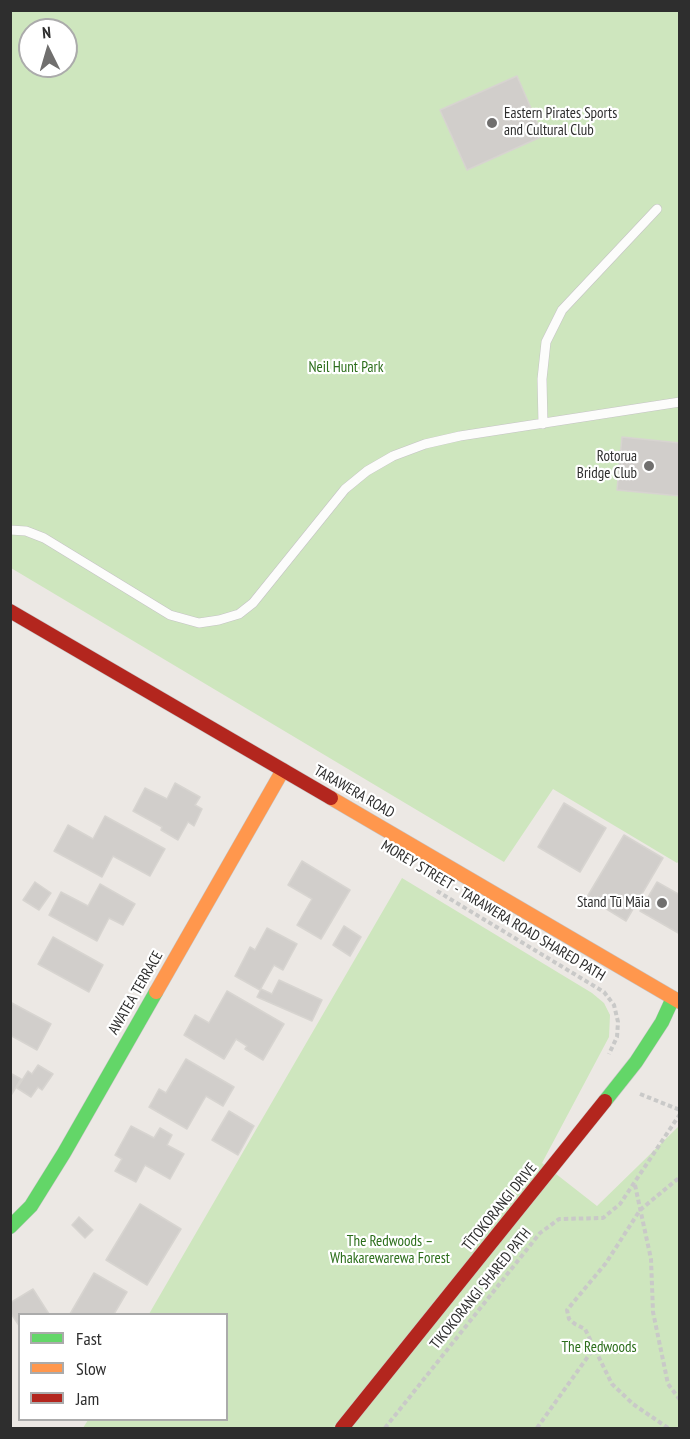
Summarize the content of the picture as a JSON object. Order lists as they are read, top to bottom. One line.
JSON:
{"streets":{"street":["TARAWERA ROAD","AWATEA TERRACE","TĪTOKORANGI DRIVE"],"path":["MOREY STREET - TARAWERA ROAD SHARED PATH","TIKOKORANGI SHARED PATH"]},"crossings":[["TARAWERA ROAD","AWATEA TERRACE"],["TARAWERA ROAD","TĪTOKORANGI DRIVE"]],"parks":["Neil Hunt Park","The Redwoods – Whakarewarewa Forest","The Redwoods"],"places":["Eastern Pirates Sports and Cultural Club","Rotorua Bridge Club","Stand Tū Māia"],"legend":["Fast","Slow","Jam"],"north":"top"}
